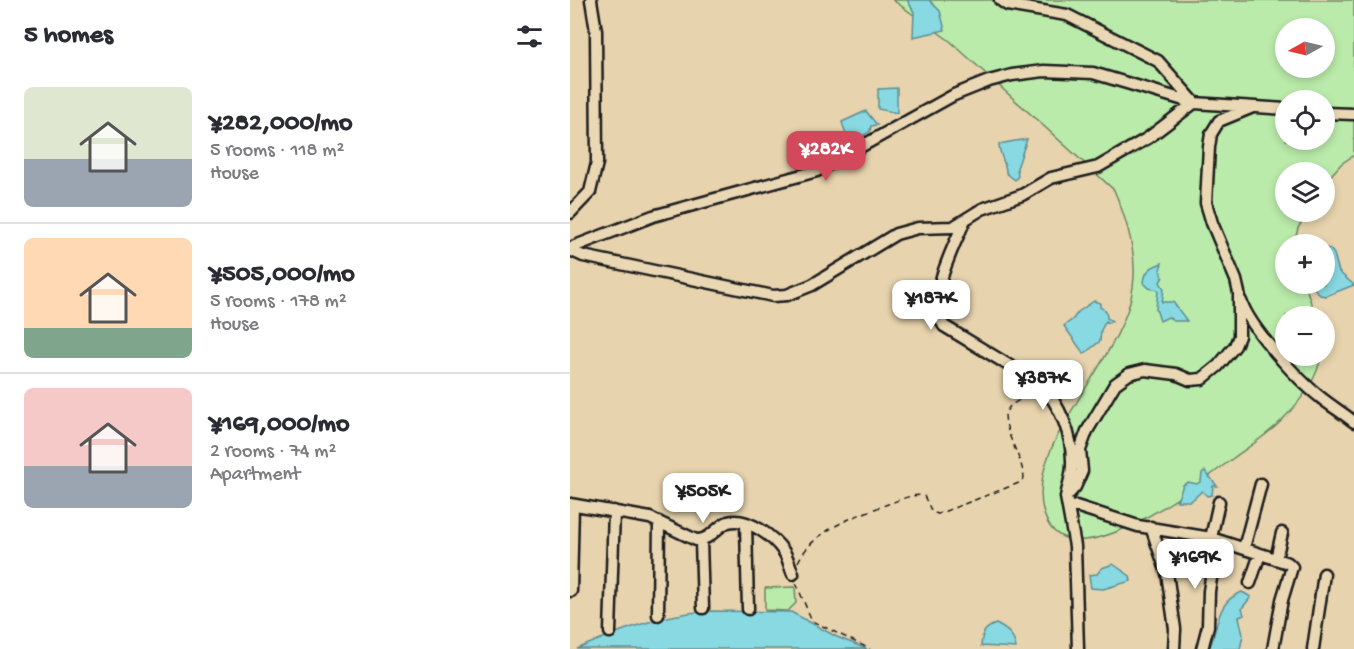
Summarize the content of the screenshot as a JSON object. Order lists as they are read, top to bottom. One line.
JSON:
{"north":"left","page":{"heading":"5 homes","map_buttons":["+","−"],"list":[{"name":"¥282,000/mo","note":"5 rooms · 118 m² · House"},{"name":"¥505,000/mo","note":"5 rooms · 178 m² · House"},{"name":"¥169,000/mo","note":"2 rooms · 74 m² · Apartment"}],"price":["¥282K","¥187K","¥387K","¥505K","¥169K"]}}
